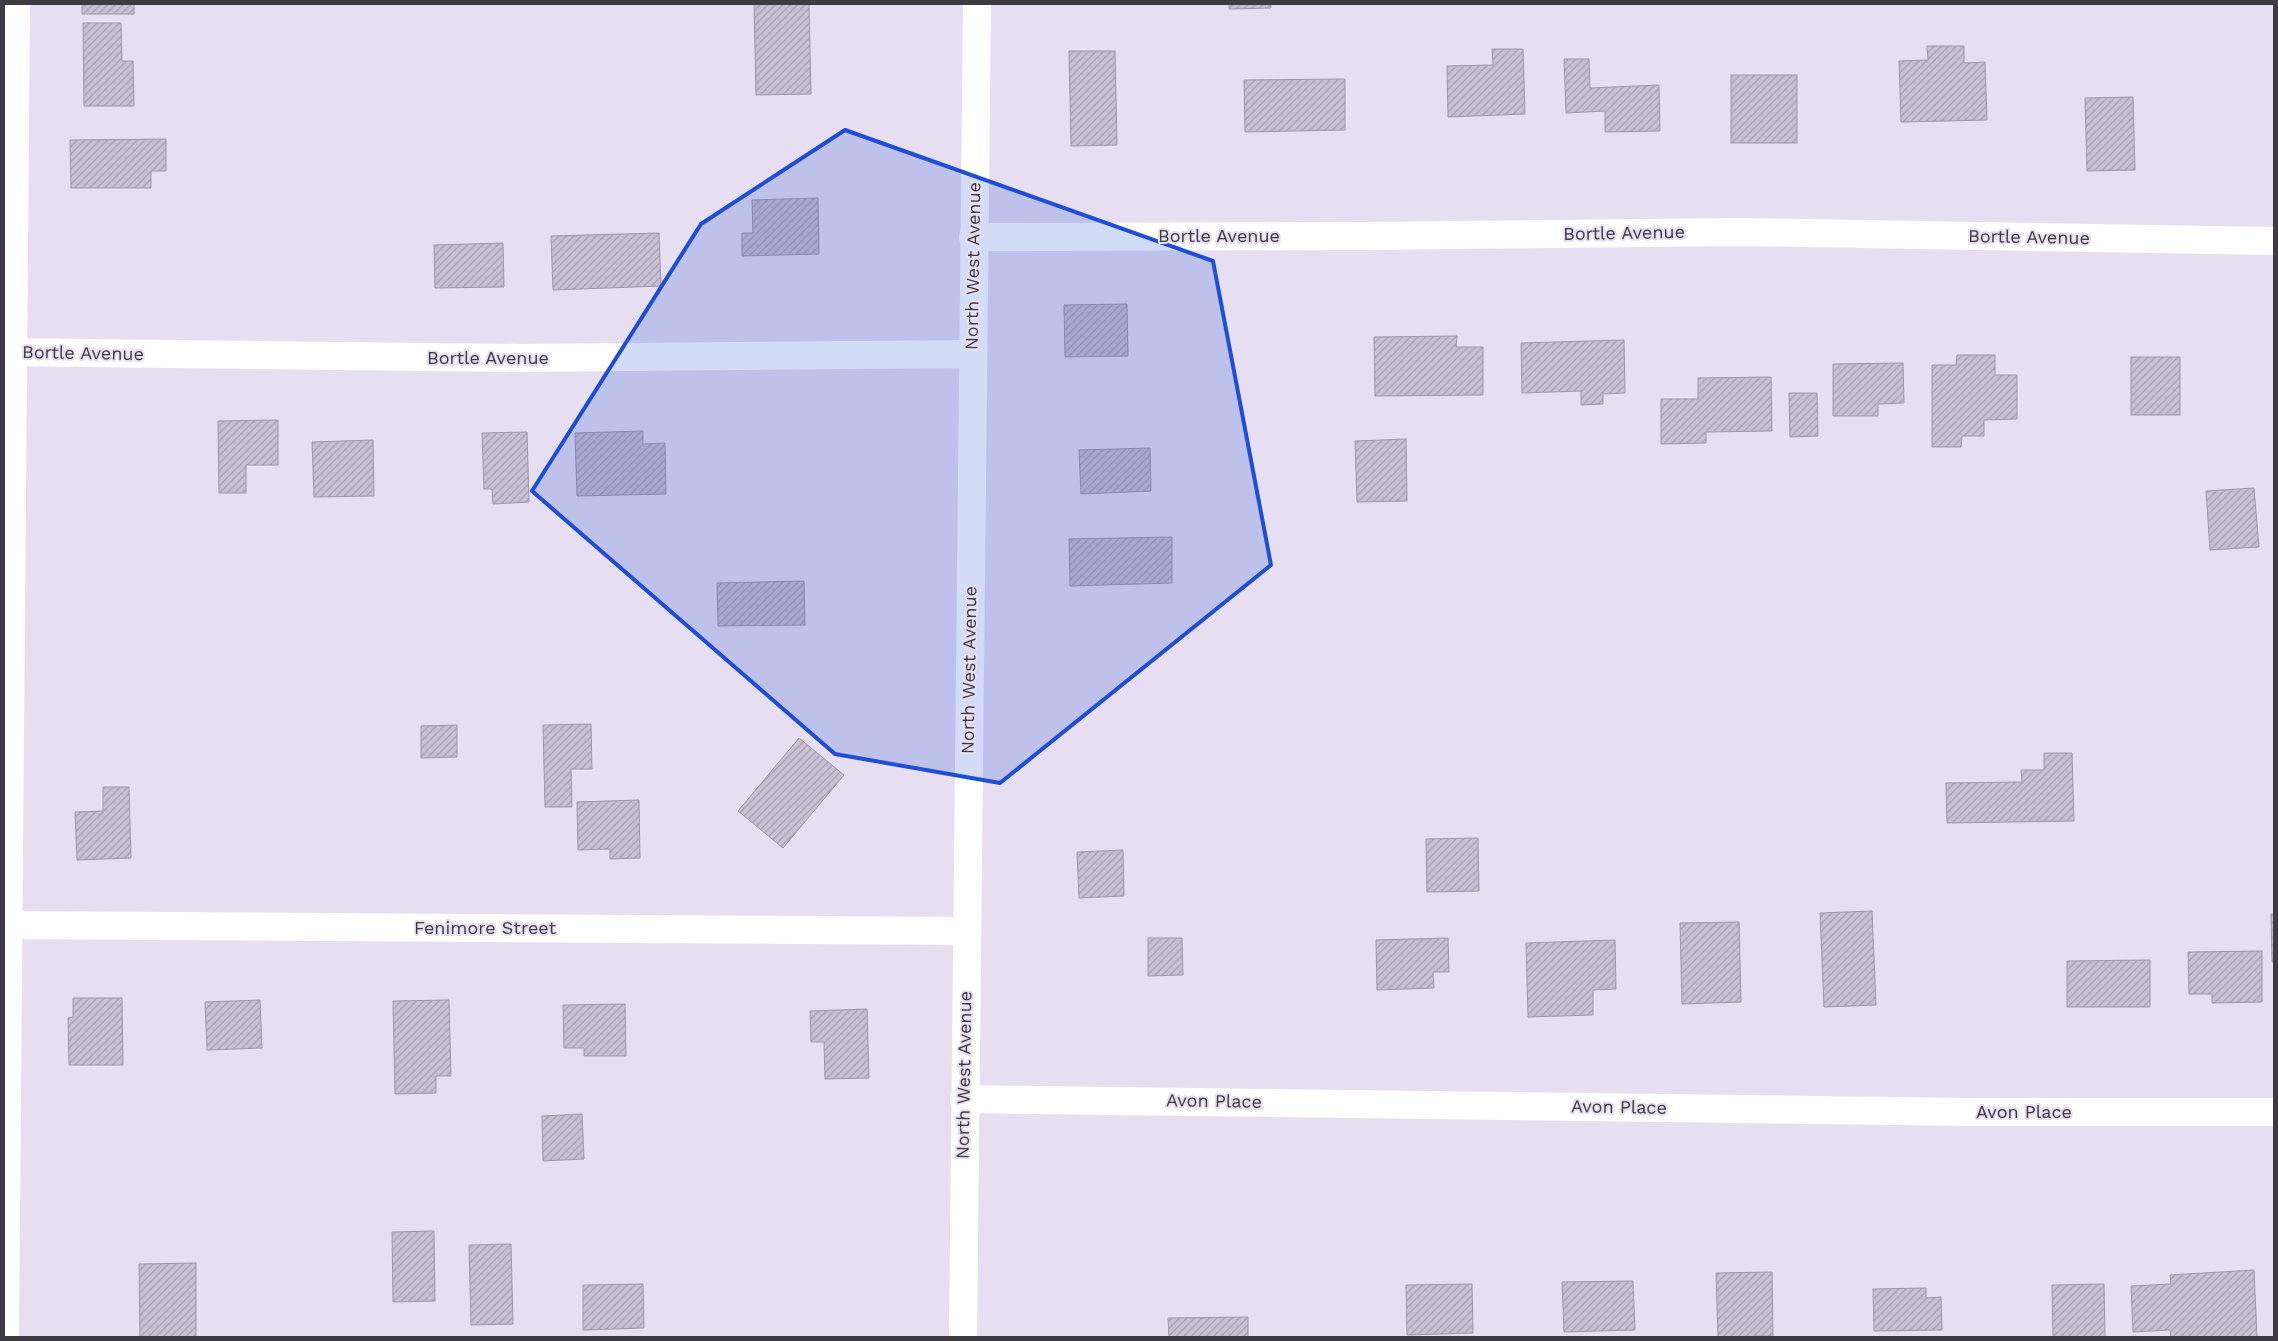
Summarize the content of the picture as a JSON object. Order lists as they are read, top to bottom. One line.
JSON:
{"streets":{"street":["Bortle Avenue","North West Avenue","Fenimore Street","Avon Place"]},"crossings":[["Bortle Avenue","North West Avenue"],["North West Avenue","Fenimore Street"],["North West Avenue","Avon Place"]]}
